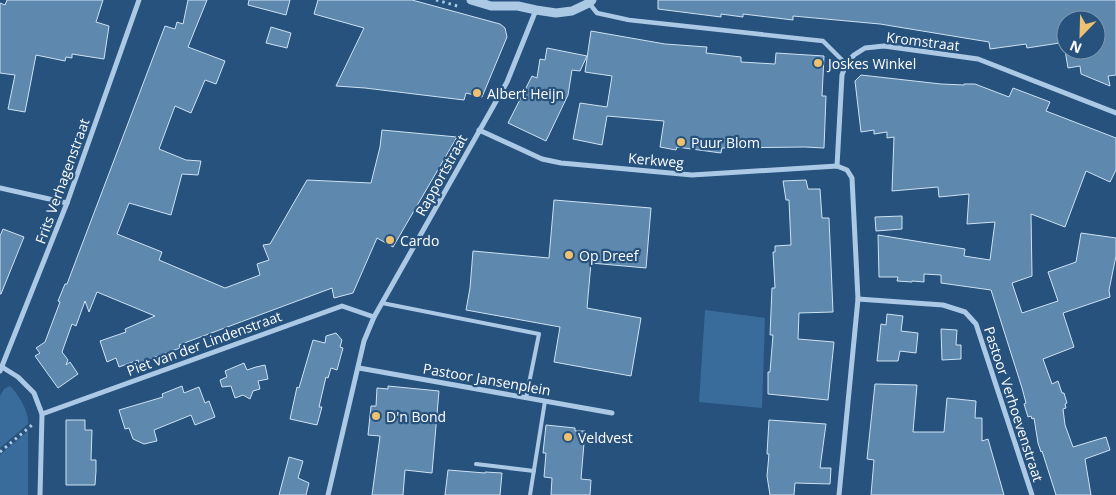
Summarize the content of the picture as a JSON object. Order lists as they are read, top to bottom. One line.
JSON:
{"streets":{"street":["Kromstraat","Kerkweg","Rapportstraat","Frits Verhagenstraat","Piet van der Lindenstraat","Pastoor Jansenplein","Pastoor Verhoevenstraat"]},"crossings":[["Kerkweg","Rapportstraat"],["Rapportstraat","Piet van der Lindenstraat"],["Rapportstraat","Pastoor Jansenplein"],["Frits Verhagenstraat","Piet van der Lindenstraat"]],"places":["Joskes Winkel","Albert Heijn","Puur Blom","Cardo","Op Dreef","D'n Bond","Veldvest"],"north":"bottom left"}
